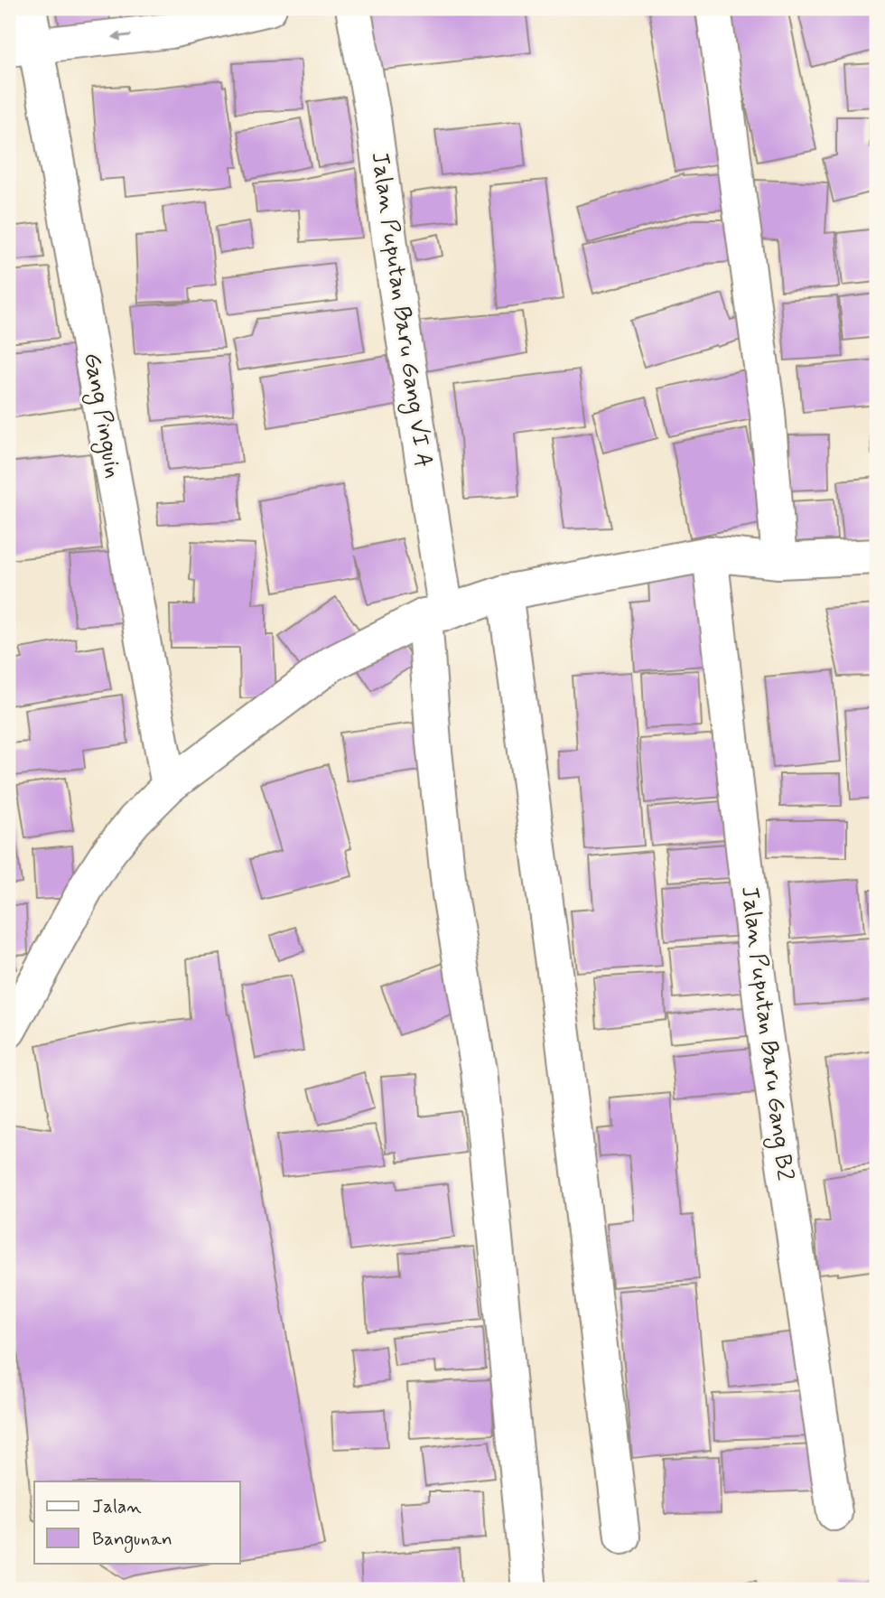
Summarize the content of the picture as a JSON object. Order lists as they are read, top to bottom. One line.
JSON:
{"streets":{"street":["Jalan Puputan Baru Gang VI A","Gang Pinguin","Jalan Puputan Baru Gang B2"]},"legend":["Jalan","Bangunan"]}
